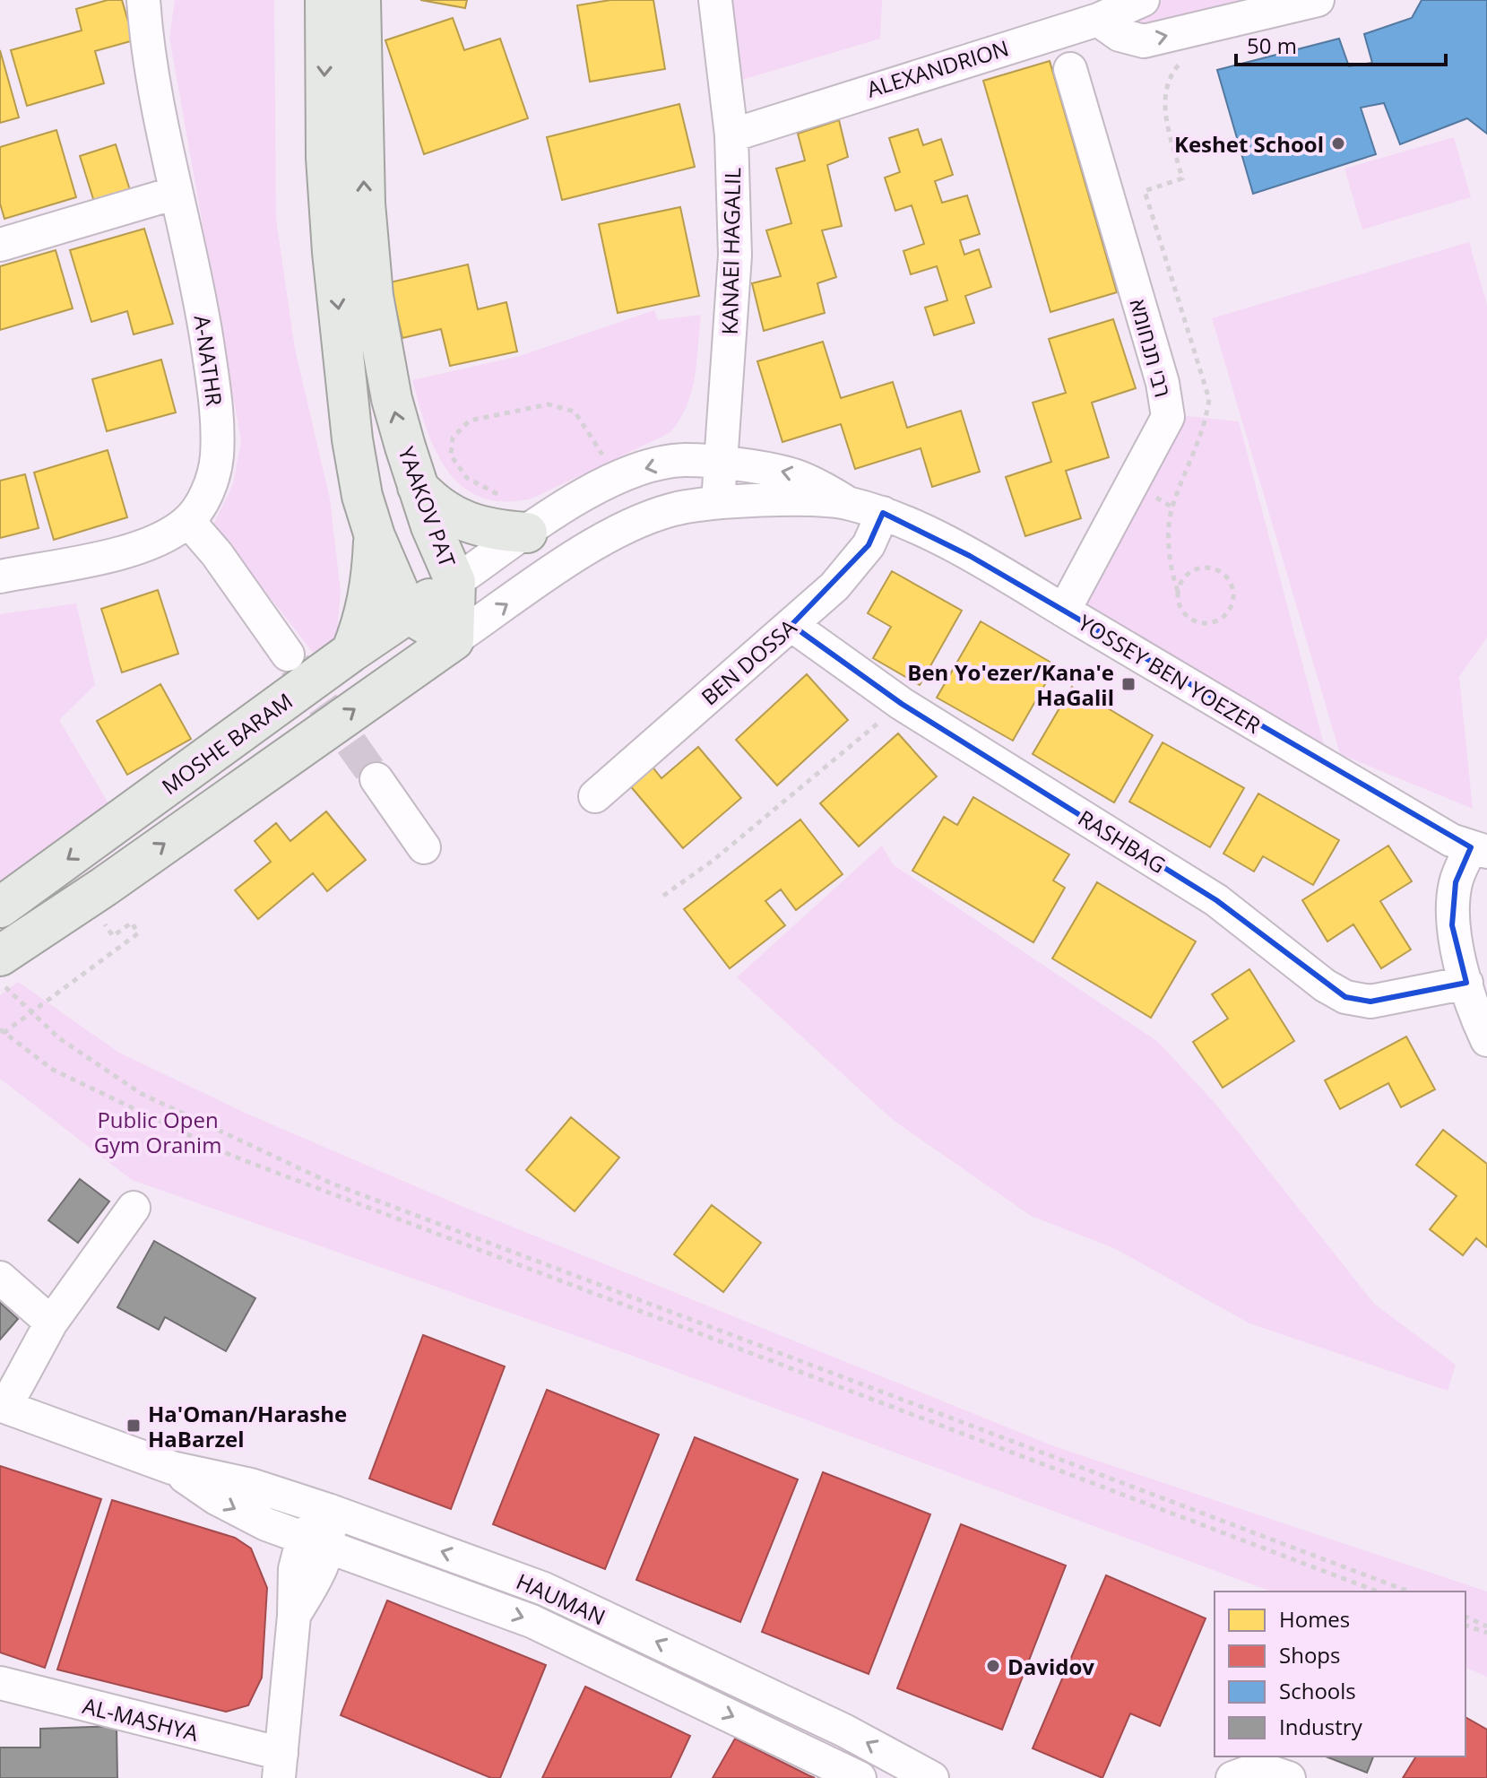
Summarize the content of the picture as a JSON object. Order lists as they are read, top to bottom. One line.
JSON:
{"streets":{"main road":["YAAKOV PAT","MOSHE BARAM"],"street":["ALEXANDRION","KANAEI HAGALIL","רבי תנחומא","A-NATHR","BEN DOSSA","YOSSEY BEN YOEZER","RASHBAG","HAUMAN","AL-MASHYA"]},"crossings":[["ALEXANDRION","KANAEI HAGALIL"],["KANAEI HAGALIL","YOSSEY BEN YOEZER"],["רבי תנחומא","YOSSEY BEN YOEZER"],["YAAKOV PAT","YOSSEY BEN YOEZER"],["YAAKOV PAT","MOSHE BARAM"],["BEN DOSSA","YOSSEY BEN YOEZER"],["BEN DOSSA","RASHBAG"],["YOSSEY BEN YOEZER","MOSHE BARAM"]],"parks":["Public Open Gym Oranim"],"places":{"other":["Keshet School","Davidov"],"transit":["Ben Yo'ezer/Kana'e HaGalil","Ha'Oman/Harashe HaBarzel"]},"legend":["Homes","Shops","Schools","Industry"],"scale_bar":"50 m"}
